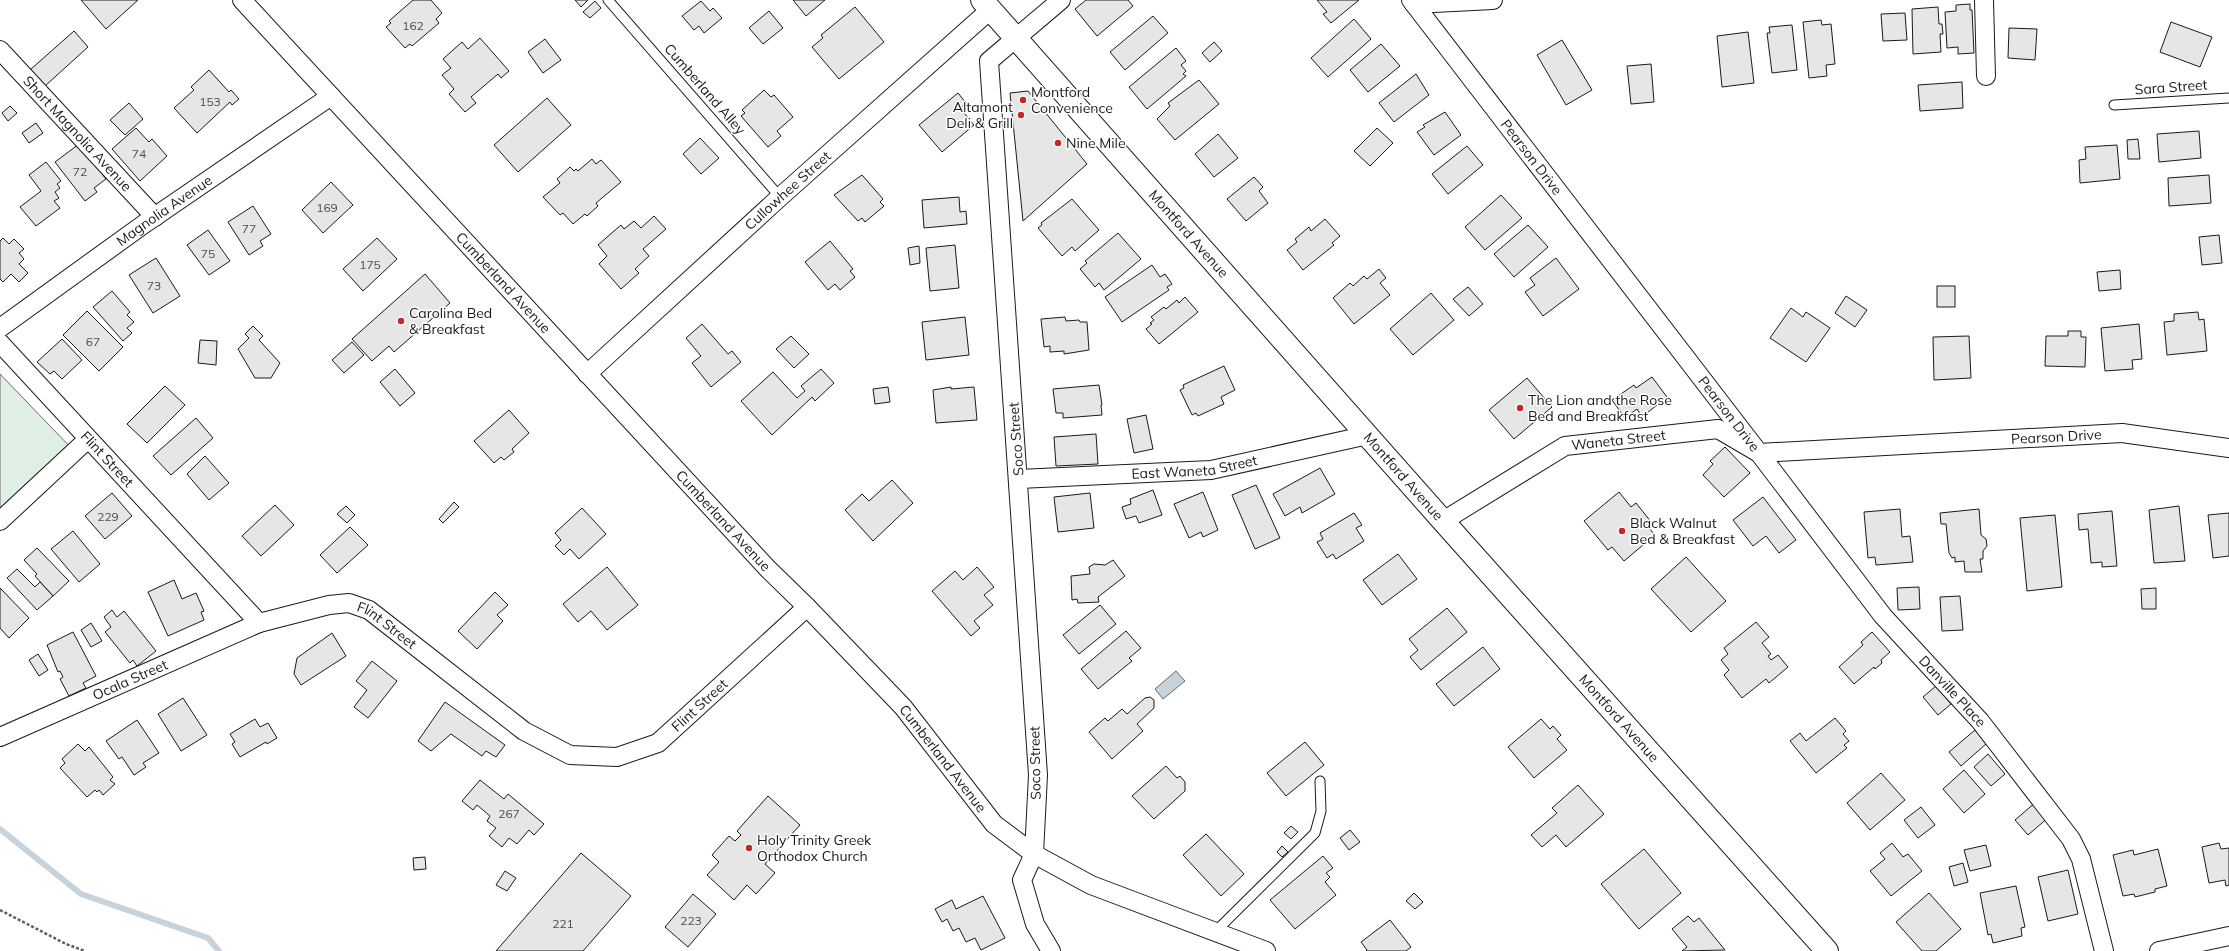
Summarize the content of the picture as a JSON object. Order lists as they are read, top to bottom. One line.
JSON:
{"streets":{"street":["Short Magnolia Avenue","Pearson Drive","Cullowhee Street","Magnolia Avenue","Montford Avenue","Cumberland Avenue","Soco Street","Waneta Street","Flint Street","East Waneta Street","Ocala Street","Danville Place"],"lane":["Sara Street","Cumberland Alley"]},"crossings":[["Cumberland Alley","Cullowhee Street"],["Short Magnolia Avenue","Magnolia Avenue"],["Pearson Drive","Waneta Street"],["Pearson Drive","Danville Place"],["Cullowhee Street","Montford Avenue"],["Cullowhee Street","Cumberland Avenue"],["Magnolia Avenue","Cumberland Avenue"],["Montford Avenue","Soco Street"],["Montford Avenue","Waneta Street"],["Montford Avenue","East Waneta Street"],["Cumberland Avenue","Soco Street"],["Cumberland Avenue","Flint Street"],["Soco Street","East Waneta Street"],["Waneta Street","Danville Place"],["Flint Street","Ocala Street"]],"places":["Montford Convenience","Altamont Deli & Grill","Nine Mile","Carolina Bed & Breakfast","The Lion and the Rose Bed and Breakfast","Black Walnut Bed & Breakfast","Holy Trinity Greek Orthodox Church"],"house_numbers":["162","153","74","72","169","77","75","175","73","67","229","267","223","221"]}
